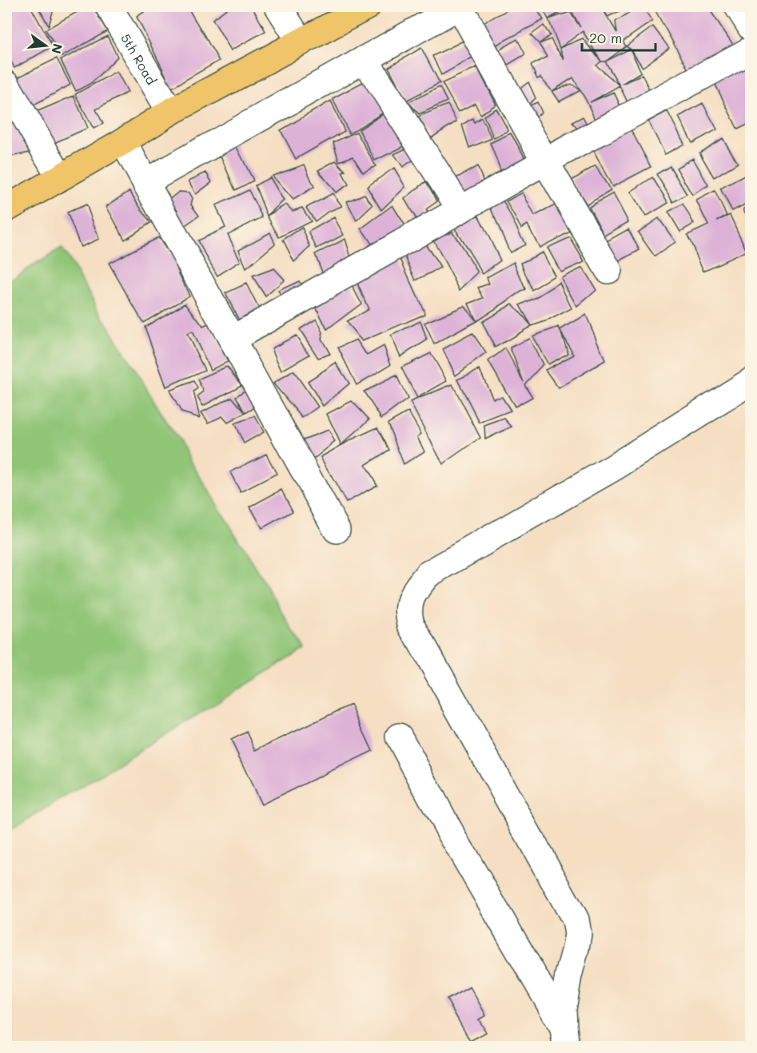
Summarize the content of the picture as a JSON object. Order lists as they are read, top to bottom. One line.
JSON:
{"streets":{"street":["5th Road"]},"scale_bar":"20 m","north":"right"}
